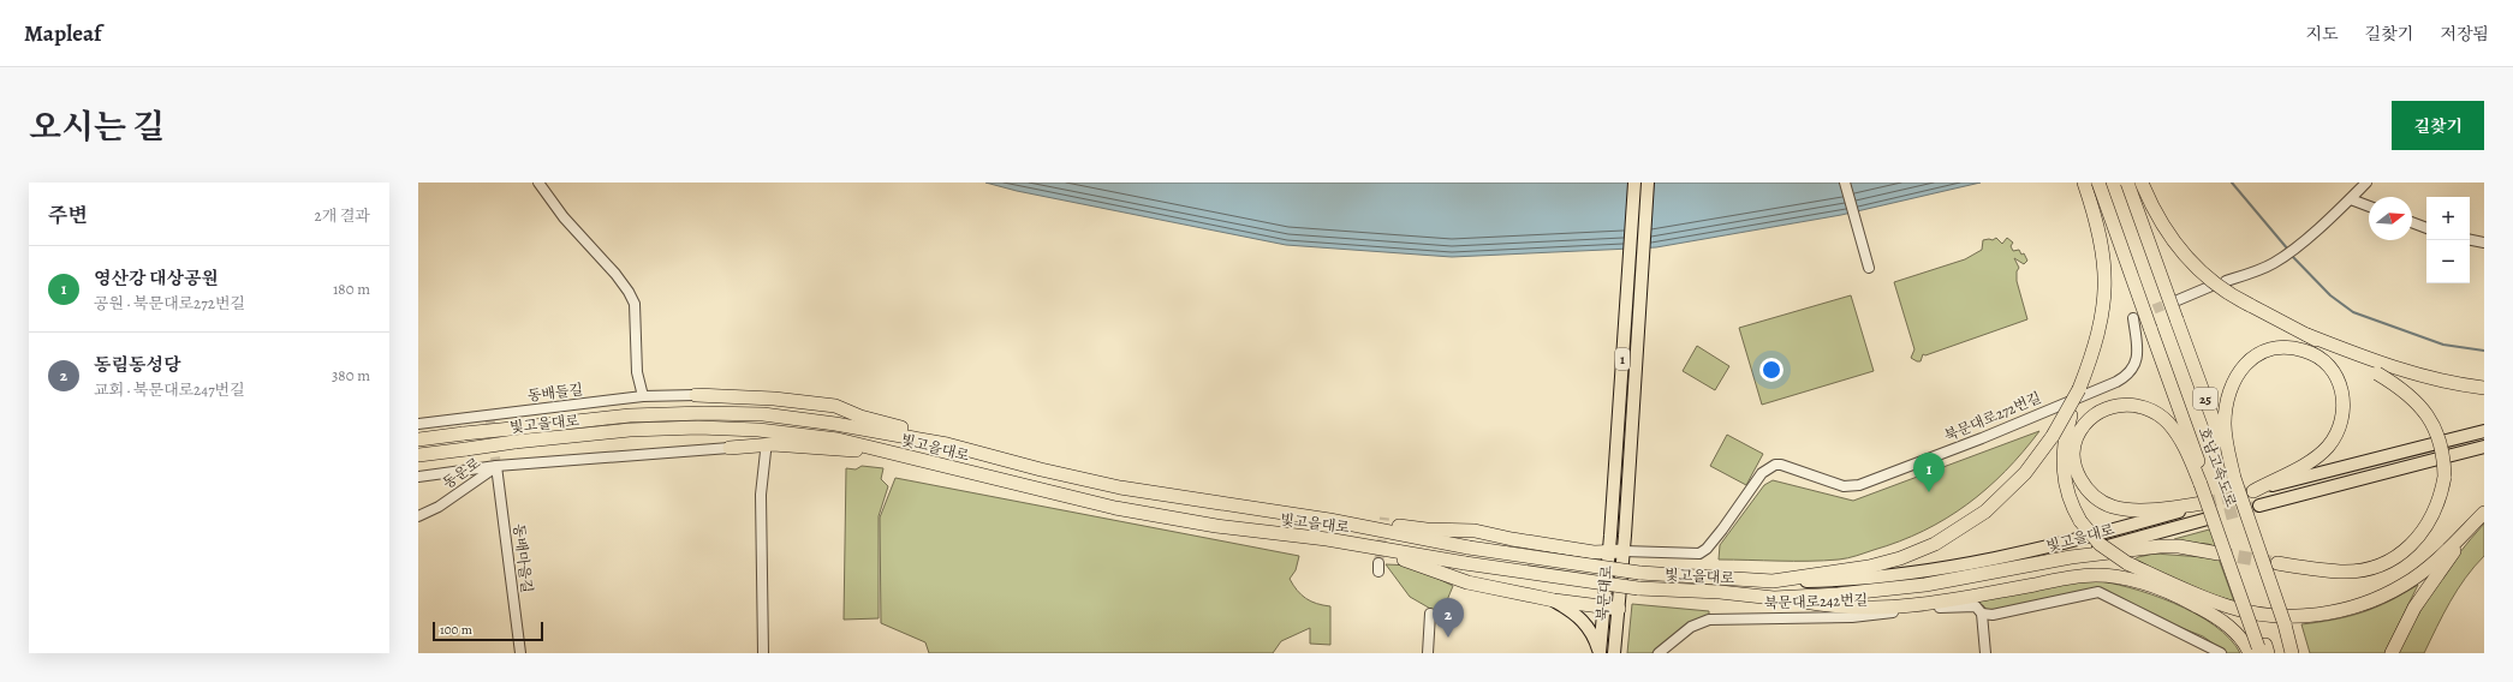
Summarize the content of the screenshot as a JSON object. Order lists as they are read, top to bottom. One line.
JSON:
{"streets":{"highway":["25","빛고을대로","호남고속도로"],"main road":["1","북문대로"],"street":["동배들길","북문대로272번길","동운로","동배마을길","북문대로242번길"]},"crossings":[["북문대로272번길","북문대로"],["동운로","동배마을길"]],"scale_bar":"100 m","north":"right","page":{"header":"Mapleaf","nav":["지도","길찾기","저장됨"],"title":"오시는 길","buttons":"길찾기","heading":["주변","2개 결과"],"map_buttons":["+","−"],"list":[{"mark":"1","name":"영산강 대상공원","note":"공원 · 북문대로272번길","value":"180 m"},{"mark":"2","name":"동림동성당","note":"교회 · 북문대로247번길","value":"380 m"}],"pins":["1","2"],"scale":"100 m"}}
